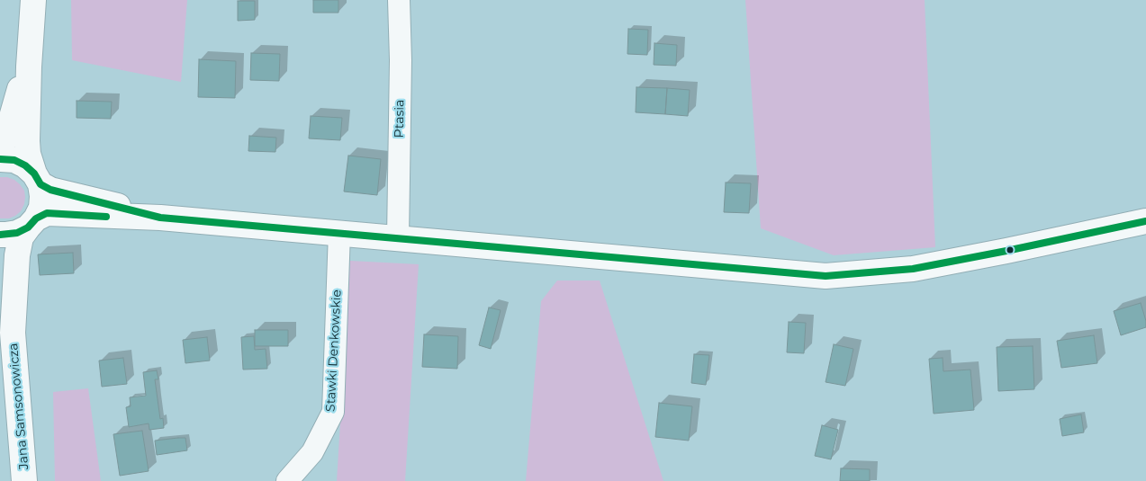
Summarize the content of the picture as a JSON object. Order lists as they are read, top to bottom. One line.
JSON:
{"streets":{"main road":["Jana Samsonowicza"],"street":["Ptasia","Stawki Denkowskie"]}}
